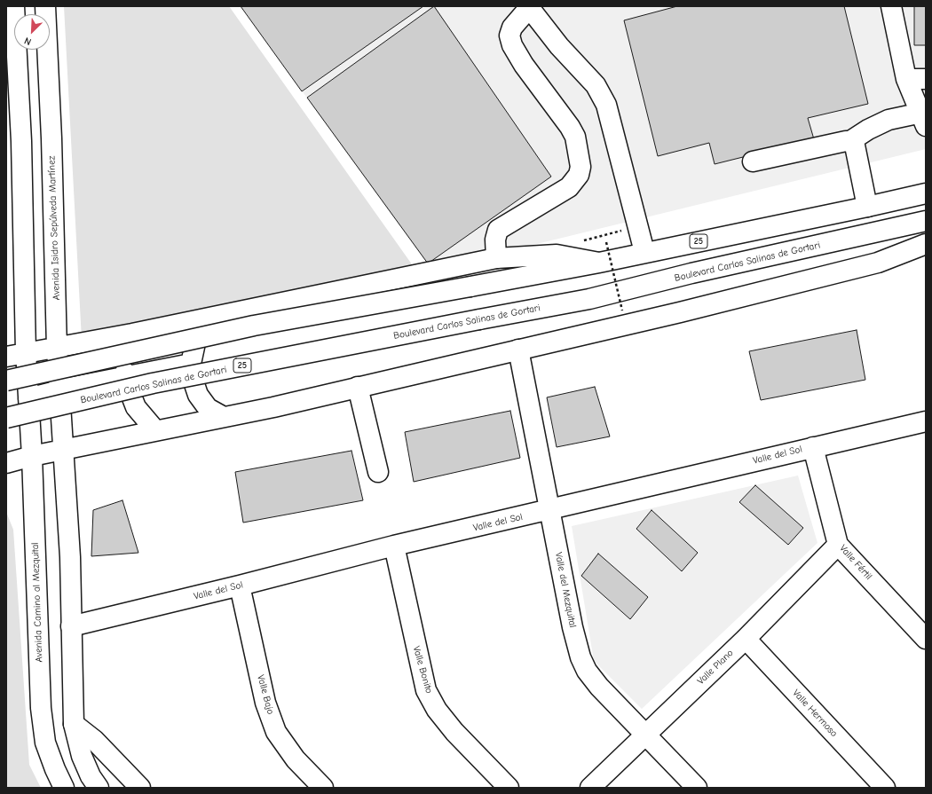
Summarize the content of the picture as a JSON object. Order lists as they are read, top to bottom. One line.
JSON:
{"streets":{"main road":["Avenida Isidro Sepúlveda Martínez","25","Boulevard Carlos Salinas de Gortari","Valle del Sol","Valle Fértil","Valle del Mezquital","Avenida Camino al Mezquital","Valle Plano","Valle Bonito","Valle Bajo","Valle Hermoso"]},"crossings":[["Valle del Sol","Valle Fértil"],["Valle del Sol","Valle del Mezquital"],["Valle del Sol","Valle Bonito"],["Valle del Sol","Valle Bajo"],["Valle Fértil","Valle Plano"],["Valle del Mezquital","Valle Plano"],["Valle Plano","Valle Hermoso"]],"north":"bottom left"}
